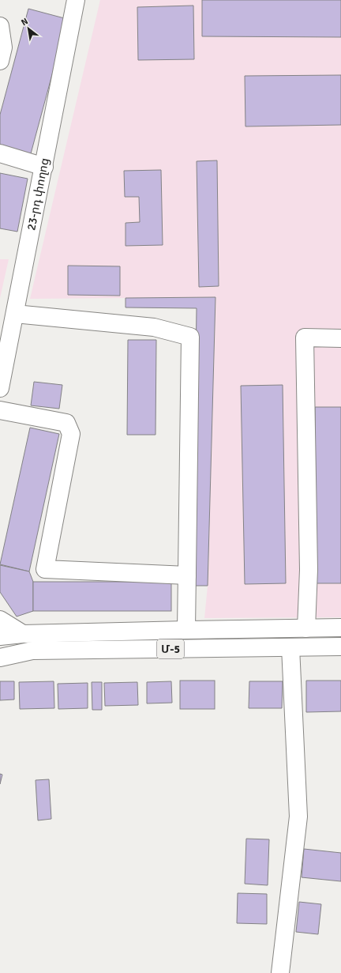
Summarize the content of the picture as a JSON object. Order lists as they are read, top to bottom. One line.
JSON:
{"streets":{"main road":["23-րդ փողոց","Մ-5"]},"north":"top left"}
